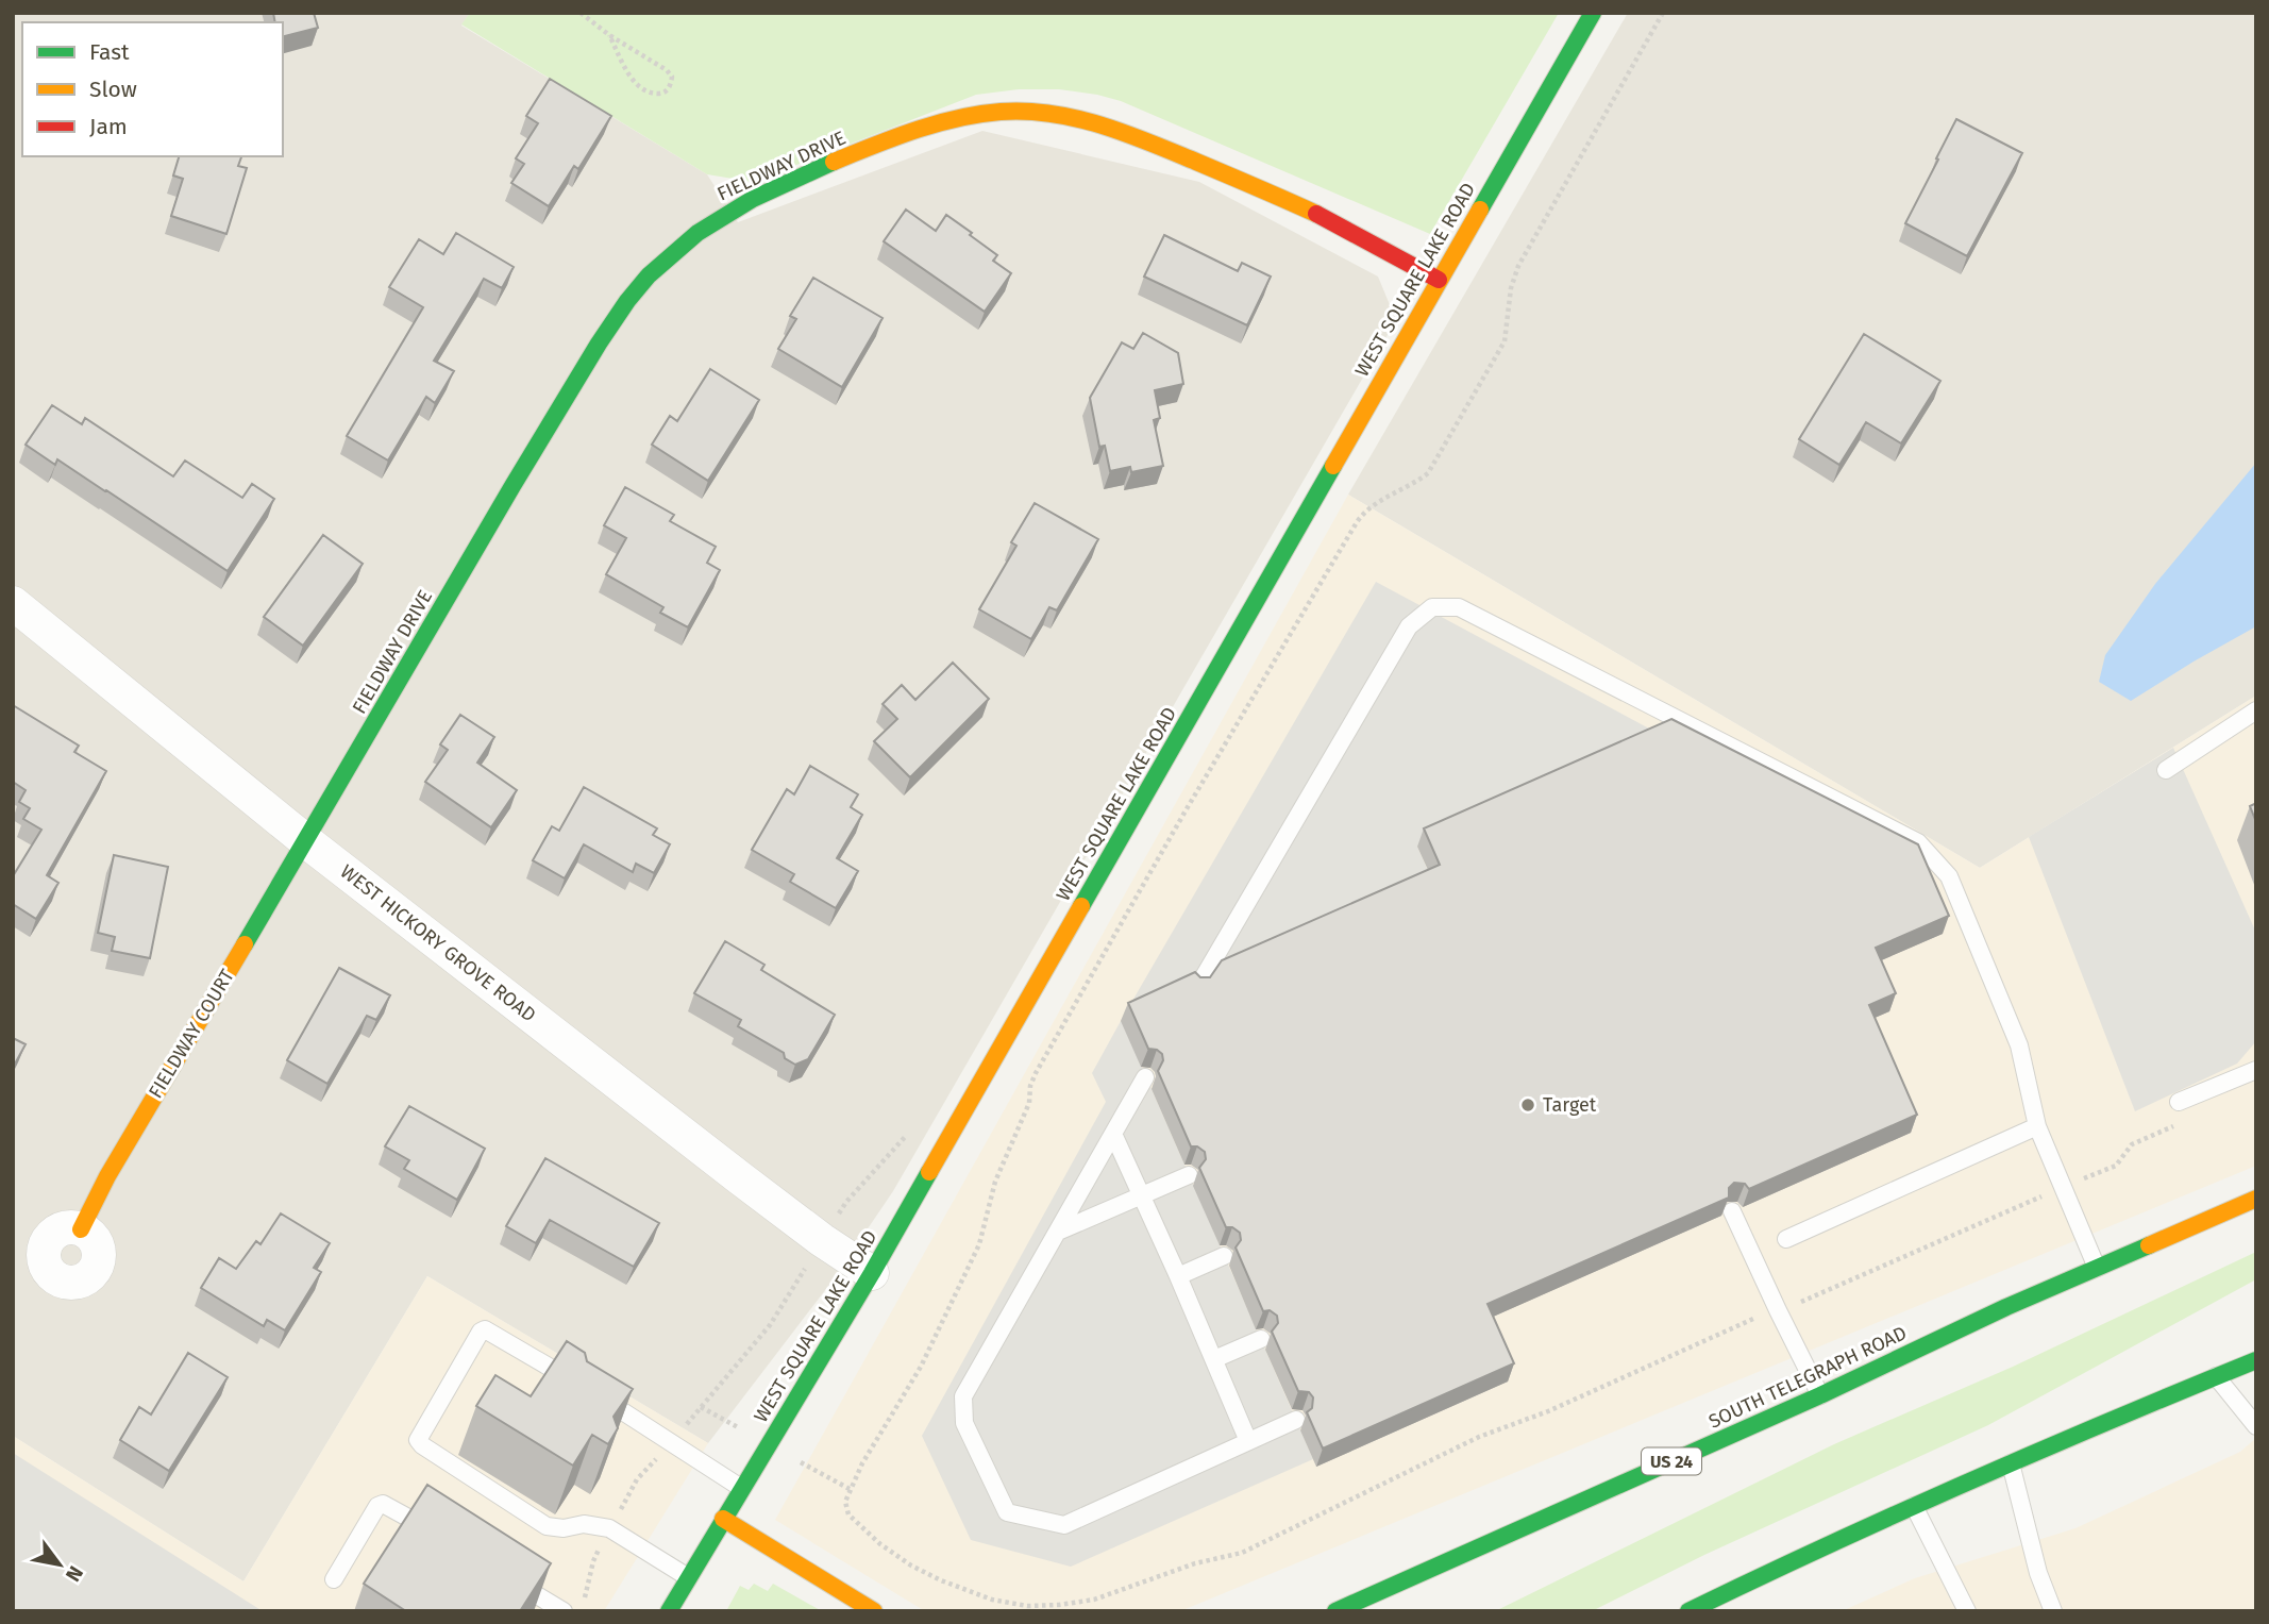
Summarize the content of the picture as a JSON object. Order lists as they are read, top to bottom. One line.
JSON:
{"streets":{"main road":["FIELDWAY DRIVE","WEST SQUARE LAKE ROAD","FIELDWAY COURT","SOUTH TELEGRAPH ROAD","US 24"],"street":["WEST HICKORY GROVE ROAD"]},"crossings":[["FIELDWAY DRIVE","WEST SQUARE LAKE ROAD"],["FIELDWAY DRIVE","WEST HICKORY GROVE ROAD"],["FIELDWAY DRIVE","FIELDWAY COURT"],["WEST SQUARE LAKE ROAD","WEST HICKORY GROVE ROAD"],["WEST HICKORY GROVE ROAD","FIELDWAY COURT"]],"places":["Target"],"legend":["Fast","Slow","Jam"],"north":"bottom right"}
